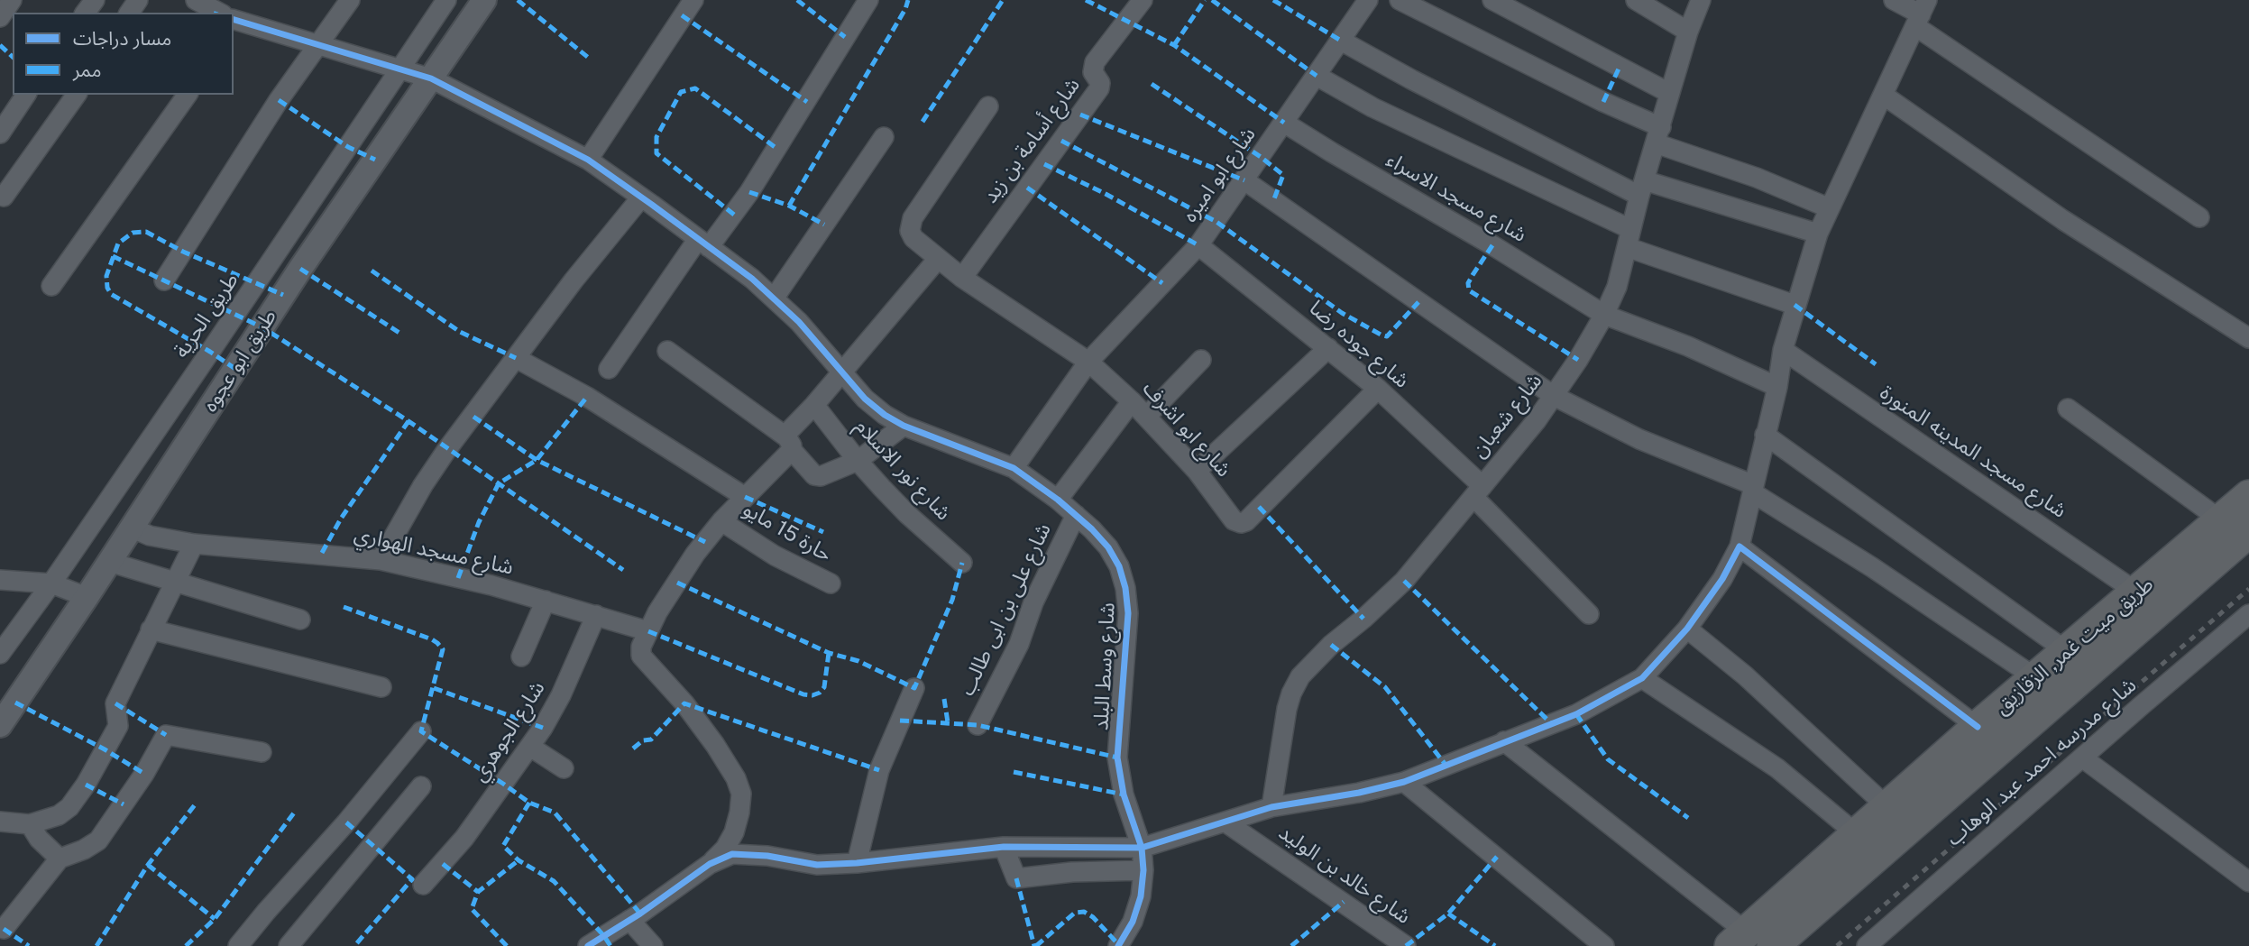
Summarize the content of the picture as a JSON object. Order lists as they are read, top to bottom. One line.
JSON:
{"streets":{"highway":["طريق ميت غمر, الزقازيق"],"street":["شارع أسامة بن زيد","شارع ابو اميره","شارع مسجد الاسراء","طريق الحرية","شارع جوده رضا","طريق ابو عجوه","شارع شعبان","شارع ابو اشرف","شارع مسجد المدينه المنورة","شارع نور الاسلام","حارة 15 مايو","شارع مسجد الهواري","شارع على بن ابى طالب","شارع وسط البلد","شارع الجوهري","شارع مدرسه احمد عبد الوهاب","شارع خالد بن الوليد"]},"crossings":[["شارع أسامة بن زيد","شارع ابو اشرف"],["شارع ابو اميره","شارع مسجد الاسراء"],["شارع ابو اميره","شارع جوده رضا"],["شارع ابو اميره","شارع ابو اشرف"],["شارع ابو اميره","شارع وسط البلد"],["شارع مسجد الاسراء","شارع شعبان"],["طريق الحرية","شارع وسط البلد"],["شارع جوده رضا","شارع شعبان"],["شارع جوده رضا","شارع ابو اشرف"],["طريق ابو عجوه","شارع مسجد الهواري"],["طريق ابو عجوه","شارع وسط البلد"],["شارع مسجد المدينه المنورة","طريق ميت غمر, الزقازيق"],["شارع مسجد الهواري","شارع الجوهري"],["شارع على بن ابى طالب","شارع وسط البلد"]],"legend":["مسار دراجات","ممر"]}
